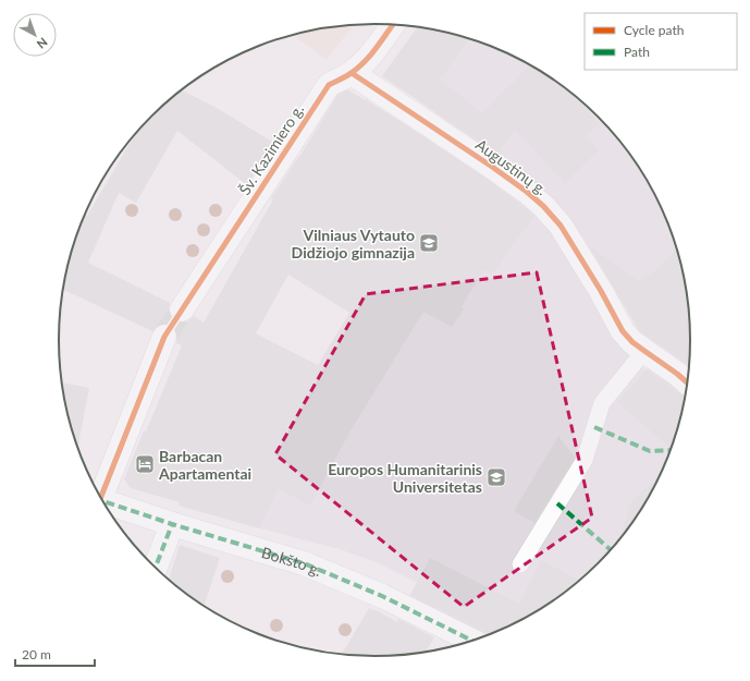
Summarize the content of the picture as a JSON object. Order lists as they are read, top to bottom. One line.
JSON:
{"streets":{"street":["Šv. Kazimiero g.","Augustinų g.","Bokšto g."]},"crossings":[["Šv. Kazimiero g.","Augustinų g."]],"places":{"school or university":["Vilniaus Vytauto Didžiojo gimnazija","Europos Humanitarinis Universitetas"],"hotel":["Barbacan Apartamentai"]},"legend":["Cycle path","Path"],"scale_bar":"20 m","north":"bottom right"}
